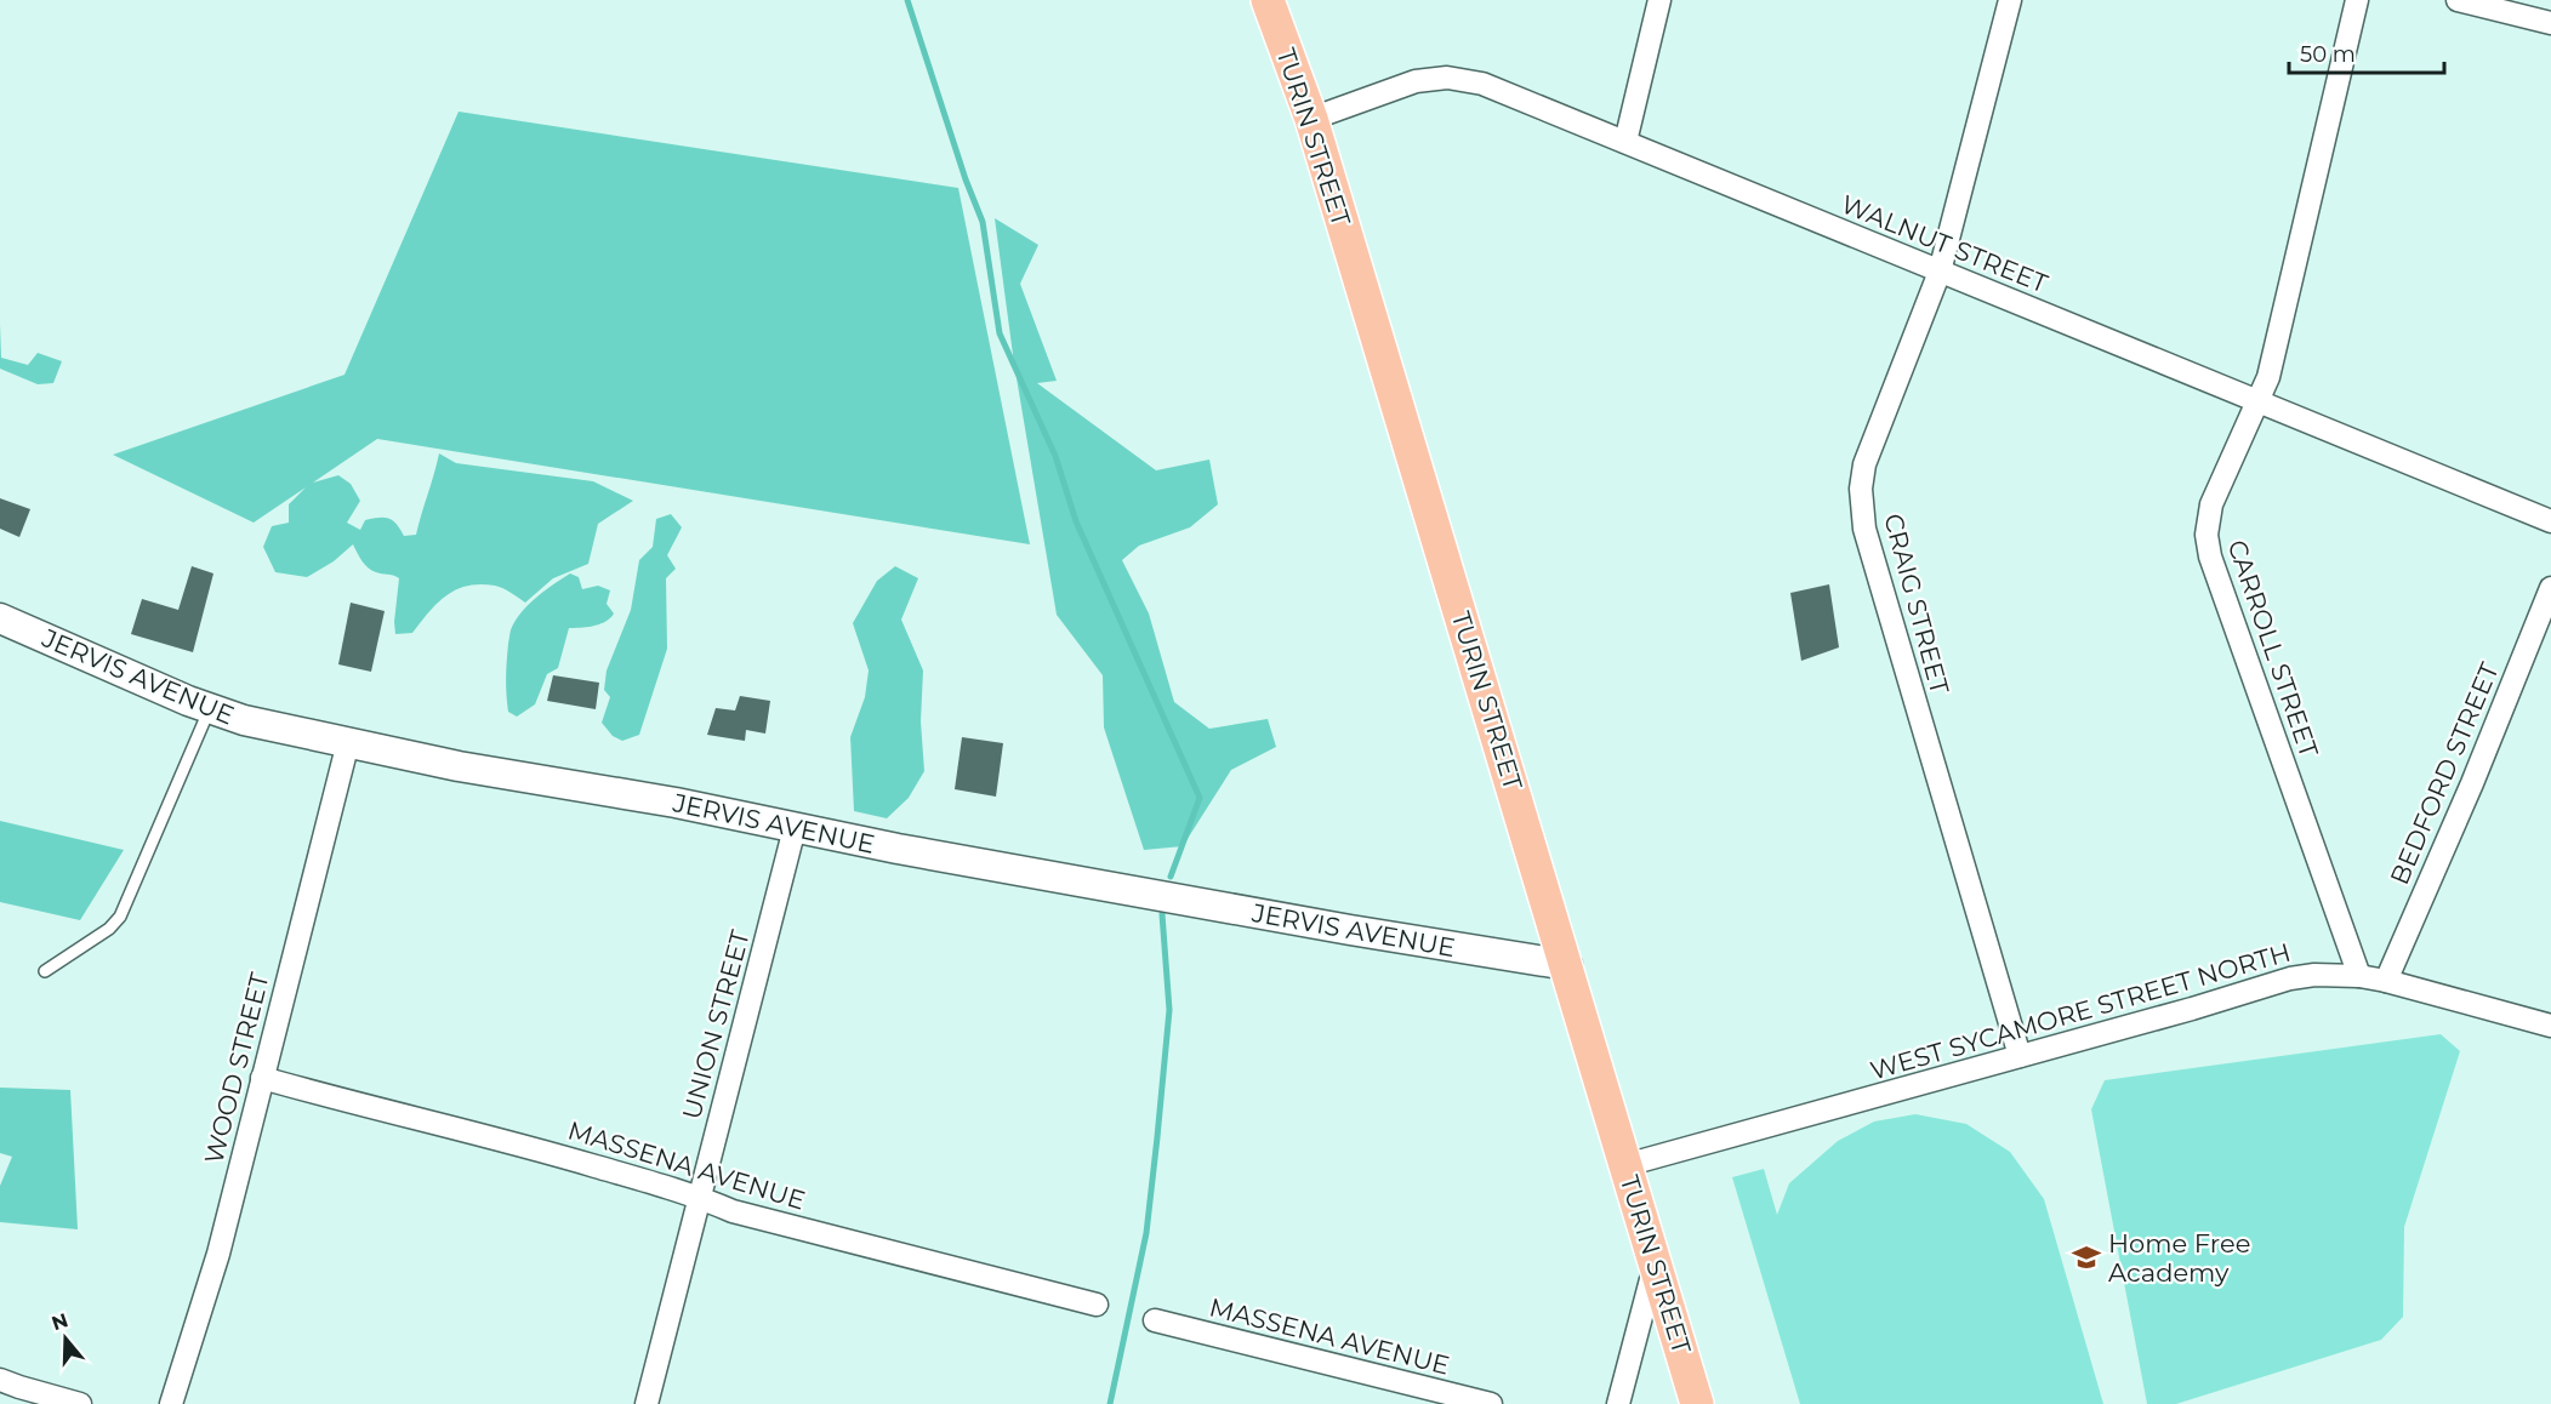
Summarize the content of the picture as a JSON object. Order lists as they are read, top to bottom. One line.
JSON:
{"streets":{"main road":["TURIN STREET"],"street":["WALNUT STREET","CRAIG STREET","CARROLL STREET","JERVIS AVENUE","BEDFORD STREET","WEST SYCAMORE STREET NORTH","UNION STREET","WOOD STREET","MASSENA AVENUE"]},"crossings":[["TURIN STREET","WALNUT STREET"],["TURIN STREET","JERVIS AVENUE"],["TURIN STREET","WEST SYCAMORE STREET NORTH"],["WALNUT STREET","CRAIG STREET"],["WALNUT STREET","CARROLL STREET"],["CRAIG STREET","WEST SYCAMORE STREET NORTH"],["CARROLL STREET","WEST SYCAMORE STREET NORTH"],["JERVIS AVENUE","UNION STREET"],["JERVIS AVENUE","WOOD STREET"],["BEDFORD STREET","WEST SYCAMORE STREET NORTH"],["UNION STREET","MASSENA AVENUE"],["WOOD STREET","MASSENA AVENUE"]],"places":{"school or university":["Home Free Academy"]},"scale_bar":"50 m","north":"top"}
